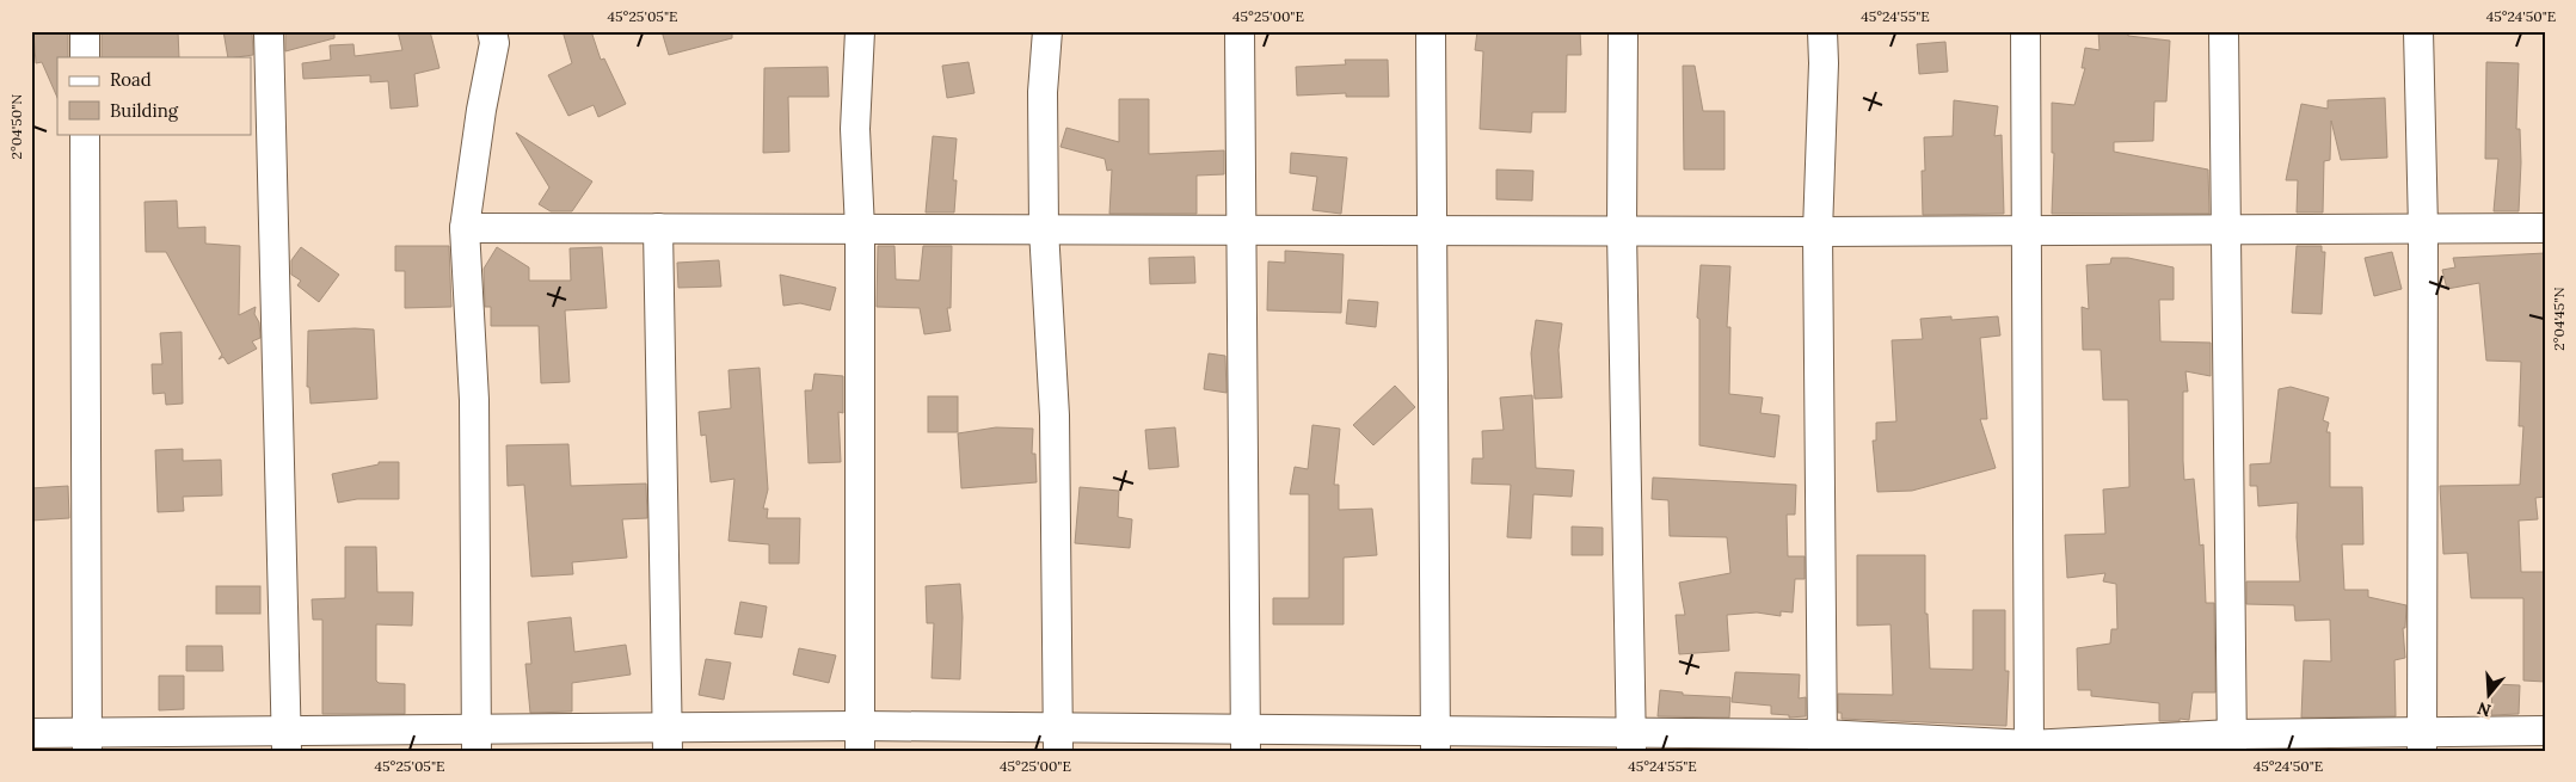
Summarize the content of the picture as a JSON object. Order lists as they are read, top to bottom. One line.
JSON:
{"legend":["Road","Building"],"north":"bottom","coordinates":["45°25'05\"E","45°25'00\"E","45°24'55\"E","45°24'50\"E","2°04'50\"N","2°04'45\"N"]}
